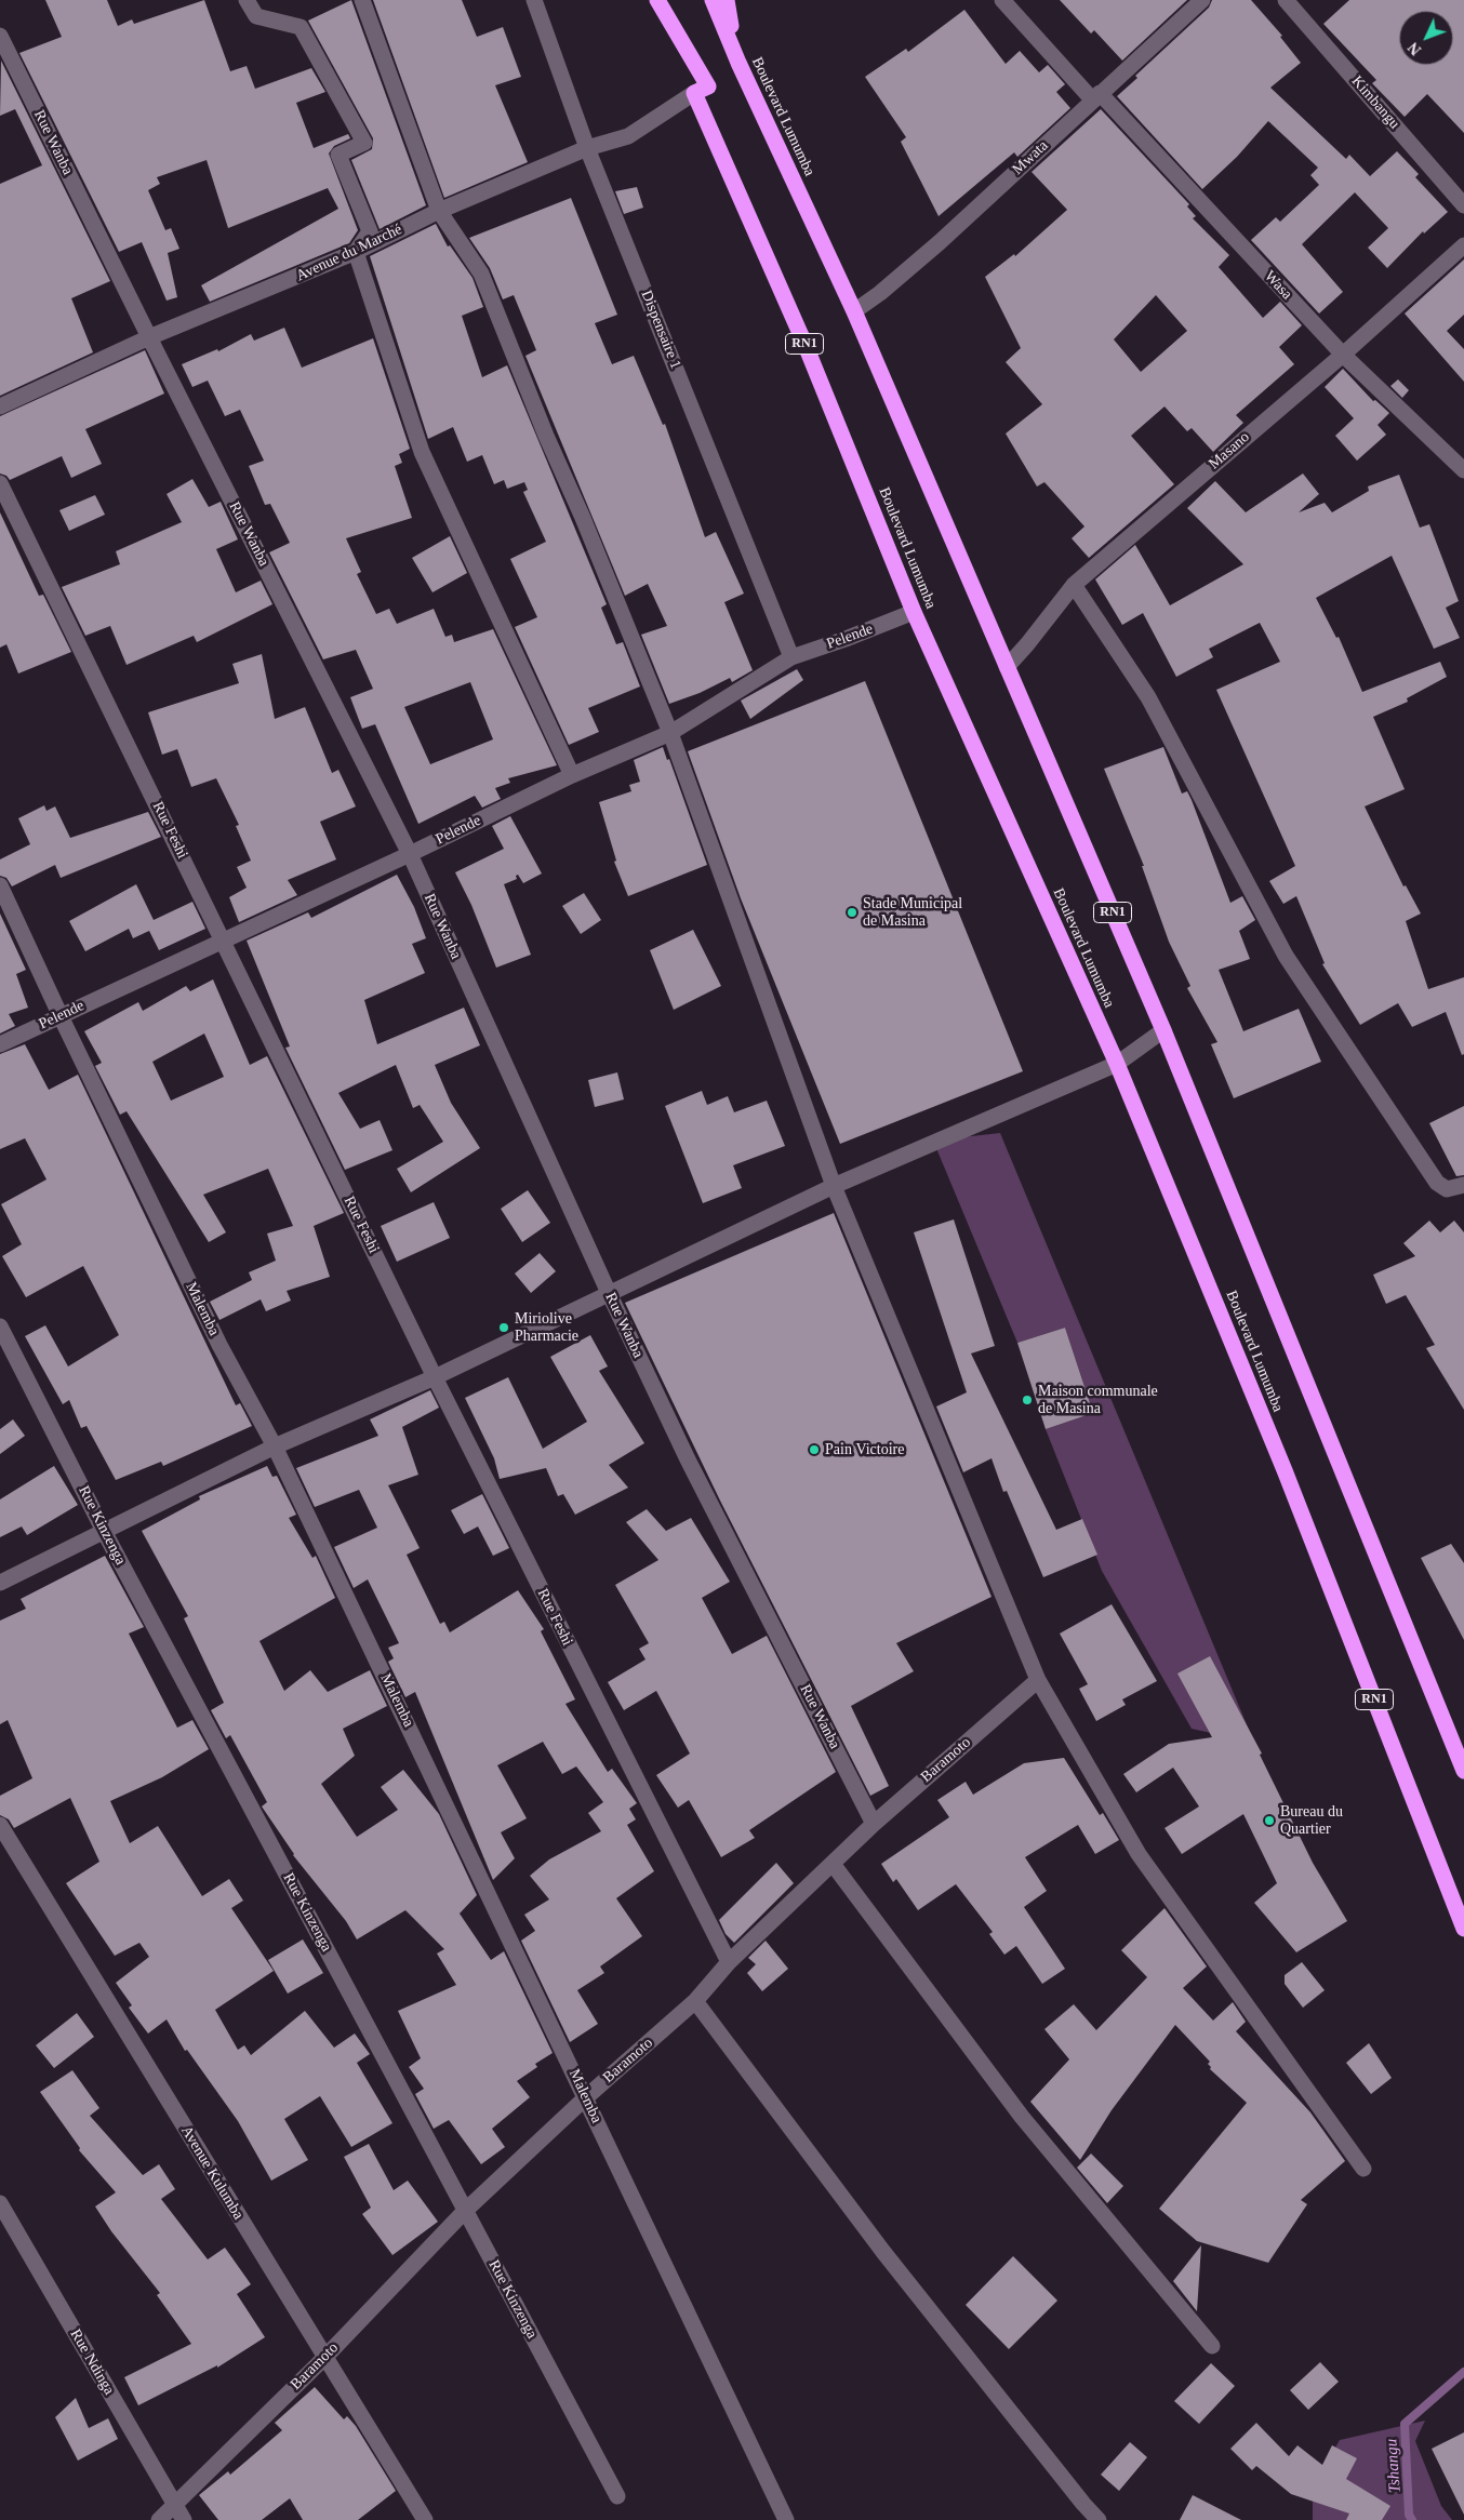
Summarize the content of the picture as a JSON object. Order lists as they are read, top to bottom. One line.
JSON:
{"streets":{"highway":["Boulevard Lumumba","RN1"],"street":["Kimbangu","Rue Wanba","Mwata","Avenue du Marché","Wasa","Dispensaire 1","Masano","Pelende","Rue Feshi","Malemba","Rue Kinzenga","Baramoto","Avenue Kulumba","Rue Ndinga"]},"crossings":[["Boulevard Lumumba","Mwata"],["Boulevard Lumumba","Avenue du Marché"],["Boulevard Lumumba","Masano"],["Boulevard Lumumba","Pelende"],["Rue Wanba","Avenue du Marché"],["Rue Wanba","Pelende"],["Rue Wanba","Baramoto"],["Mwata","Wasa"],["Avenue du Marché","Dispensaire 1"],["Wasa","Masano"],["Dispensaire 1","Pelende"],["Pelende","Rue Feshi"],["Pelende","Malemba"],["Rue Feshi","Baramoto"],["Malemba","Baramoto"],["Rue Kinzenga","Baramoto"],["Baramoto","Avenue Kulumba"],["Baramoto","Rue Ndinga"]],"water":["Tshangu"],"places":["Stade Municipal de Masina","Miriolive Pharmacie","Maison communale de Masina","Pain Victoire","Bureau du Quartier"],"north":"bottom left"}
